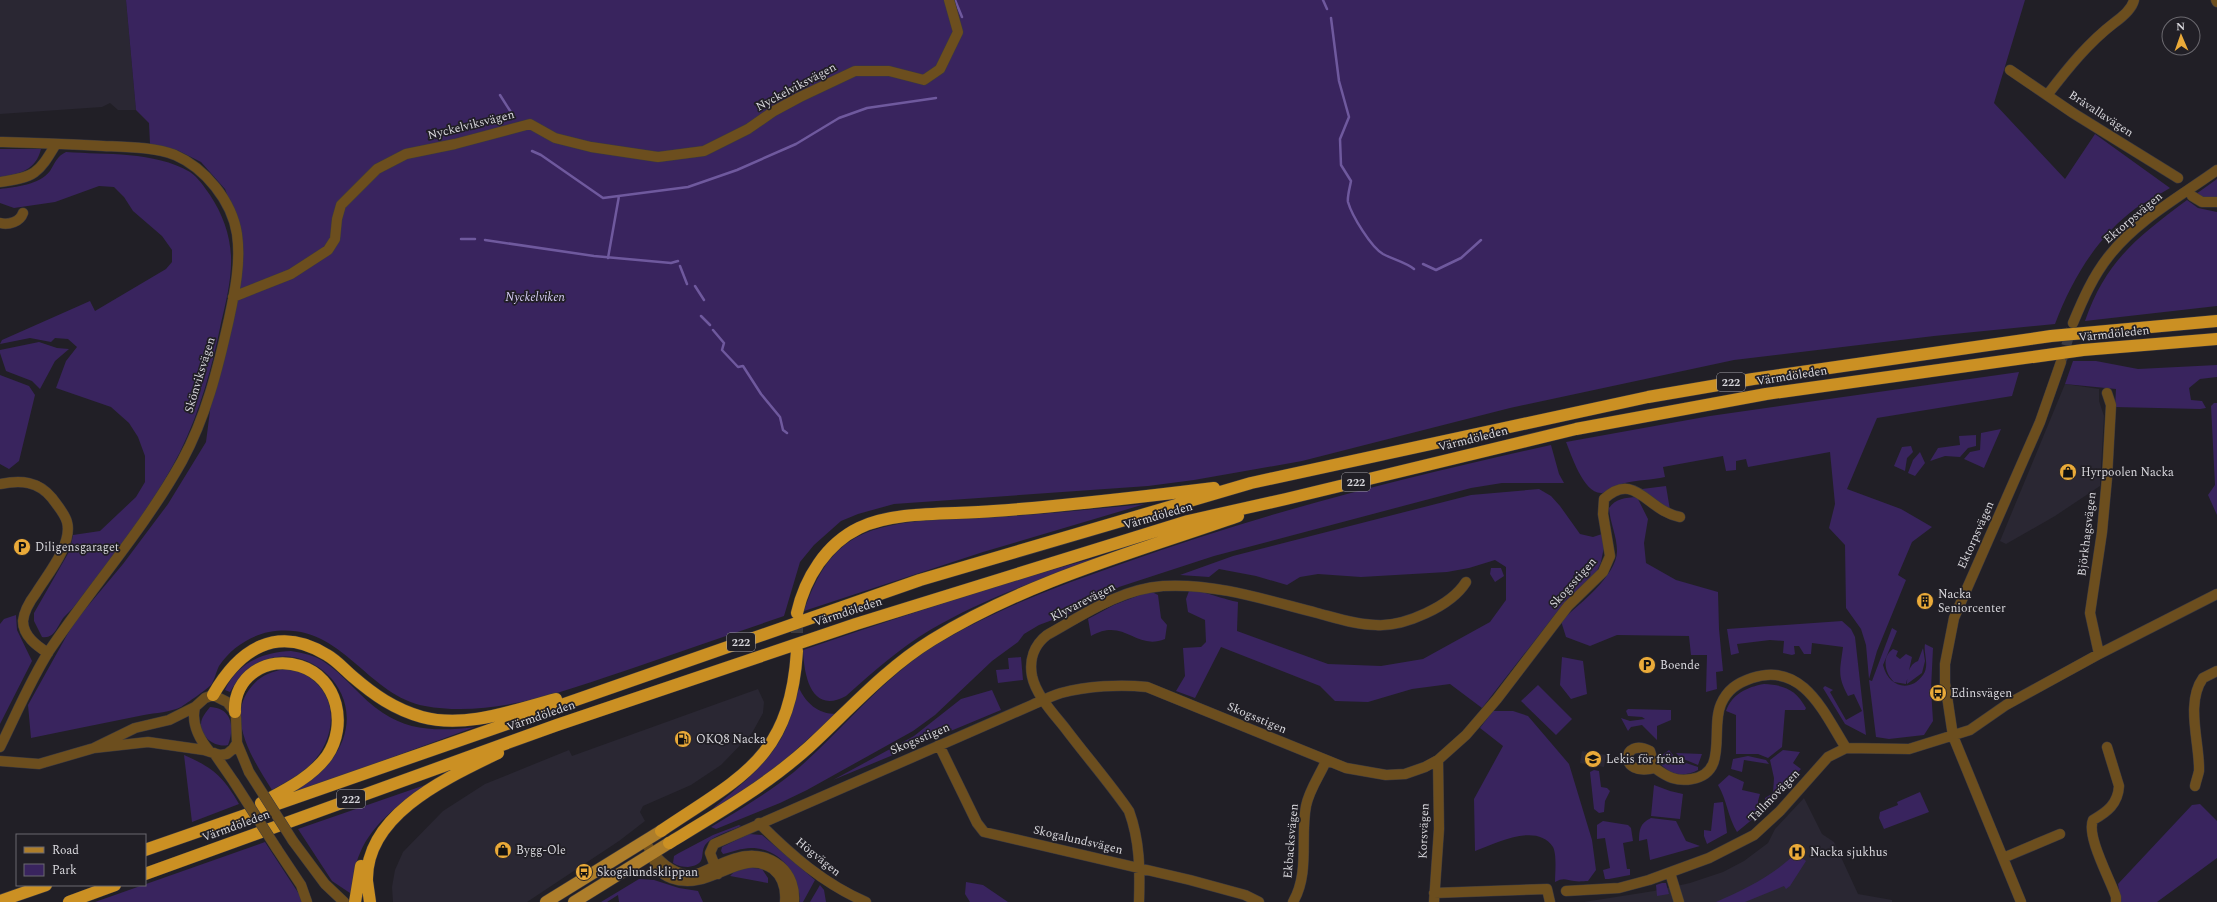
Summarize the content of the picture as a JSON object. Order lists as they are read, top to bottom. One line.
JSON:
{"streets":{"highway":["Värmdöleden","222"],"street":["Nyckelviksvägen","Bråvallavägen","Ektorpsvägen","Skönviksvägen","Björkhagsvägen","Skogsstigen","Klyvarevägen","Tallmovägen","Korsvägen","Skogalundsvägen","Ekbacksvägen","Högvägen"]},"crossings":[["Nyckelviksvägen","Skönviksvägen"],["Skogsstigen","Klyvarevägen"],["Skogsstigen","Korsvägen"],["Skogsstigen","Skogalundsvägen"],["Skogsstigen","Ekbacksvägen"],["Skogsstigen","Högvägen"],["Klyvarevägen","Skogalundsvägen"]],"parks":["Nyckelviken"],"places":{"shop":["Hyrpoolen Nacka","Bygg-Ole"],"parking":["Diligensgaraget","Boende"],"building":["Nacka Seniorcenter"],"bus stop":["Edinsvägen","Skogalundsklippan"],"fuel station":["OKQ8 Nacka"],"school or university":["Lekis för fröna"],"hospital":["Nacka sjukhus"]},"legend":["Road","Park"],"north":"top"}
